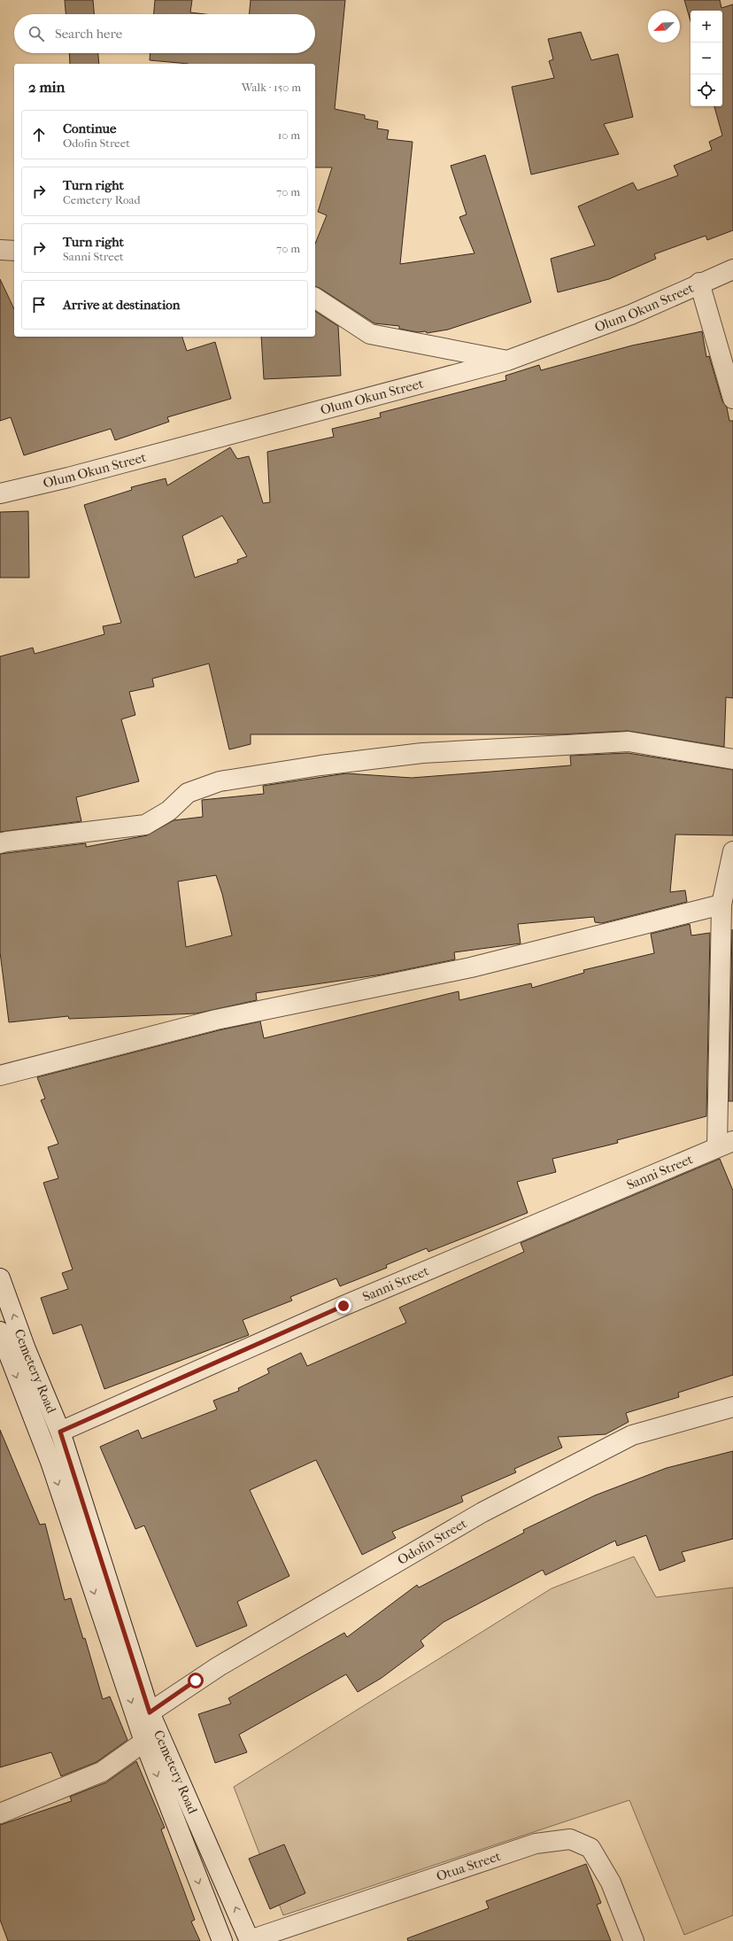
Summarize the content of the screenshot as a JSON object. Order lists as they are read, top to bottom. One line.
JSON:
{"streets":{"street":["Olum Okun Street","Sanni Street","Cemetery Road","Odofin Street","Otua Street"]},"crossings":[["Sanni Street","Cemetery Road"],["Cemetery Road","Odofin Street"],["Cemetery Road","Otua Street"]],"north":"bottom left","page":{"map_buttons":["+","−"],"search":"Search here","heading":["2 min","Walk · 150 m"],"list":[["Continue","Odofin Street","10 m"],["Turn right","Cemetery Road","70 m"],["Turn right","Sanni Street","70 m"],"Arrive at destination"]}}
